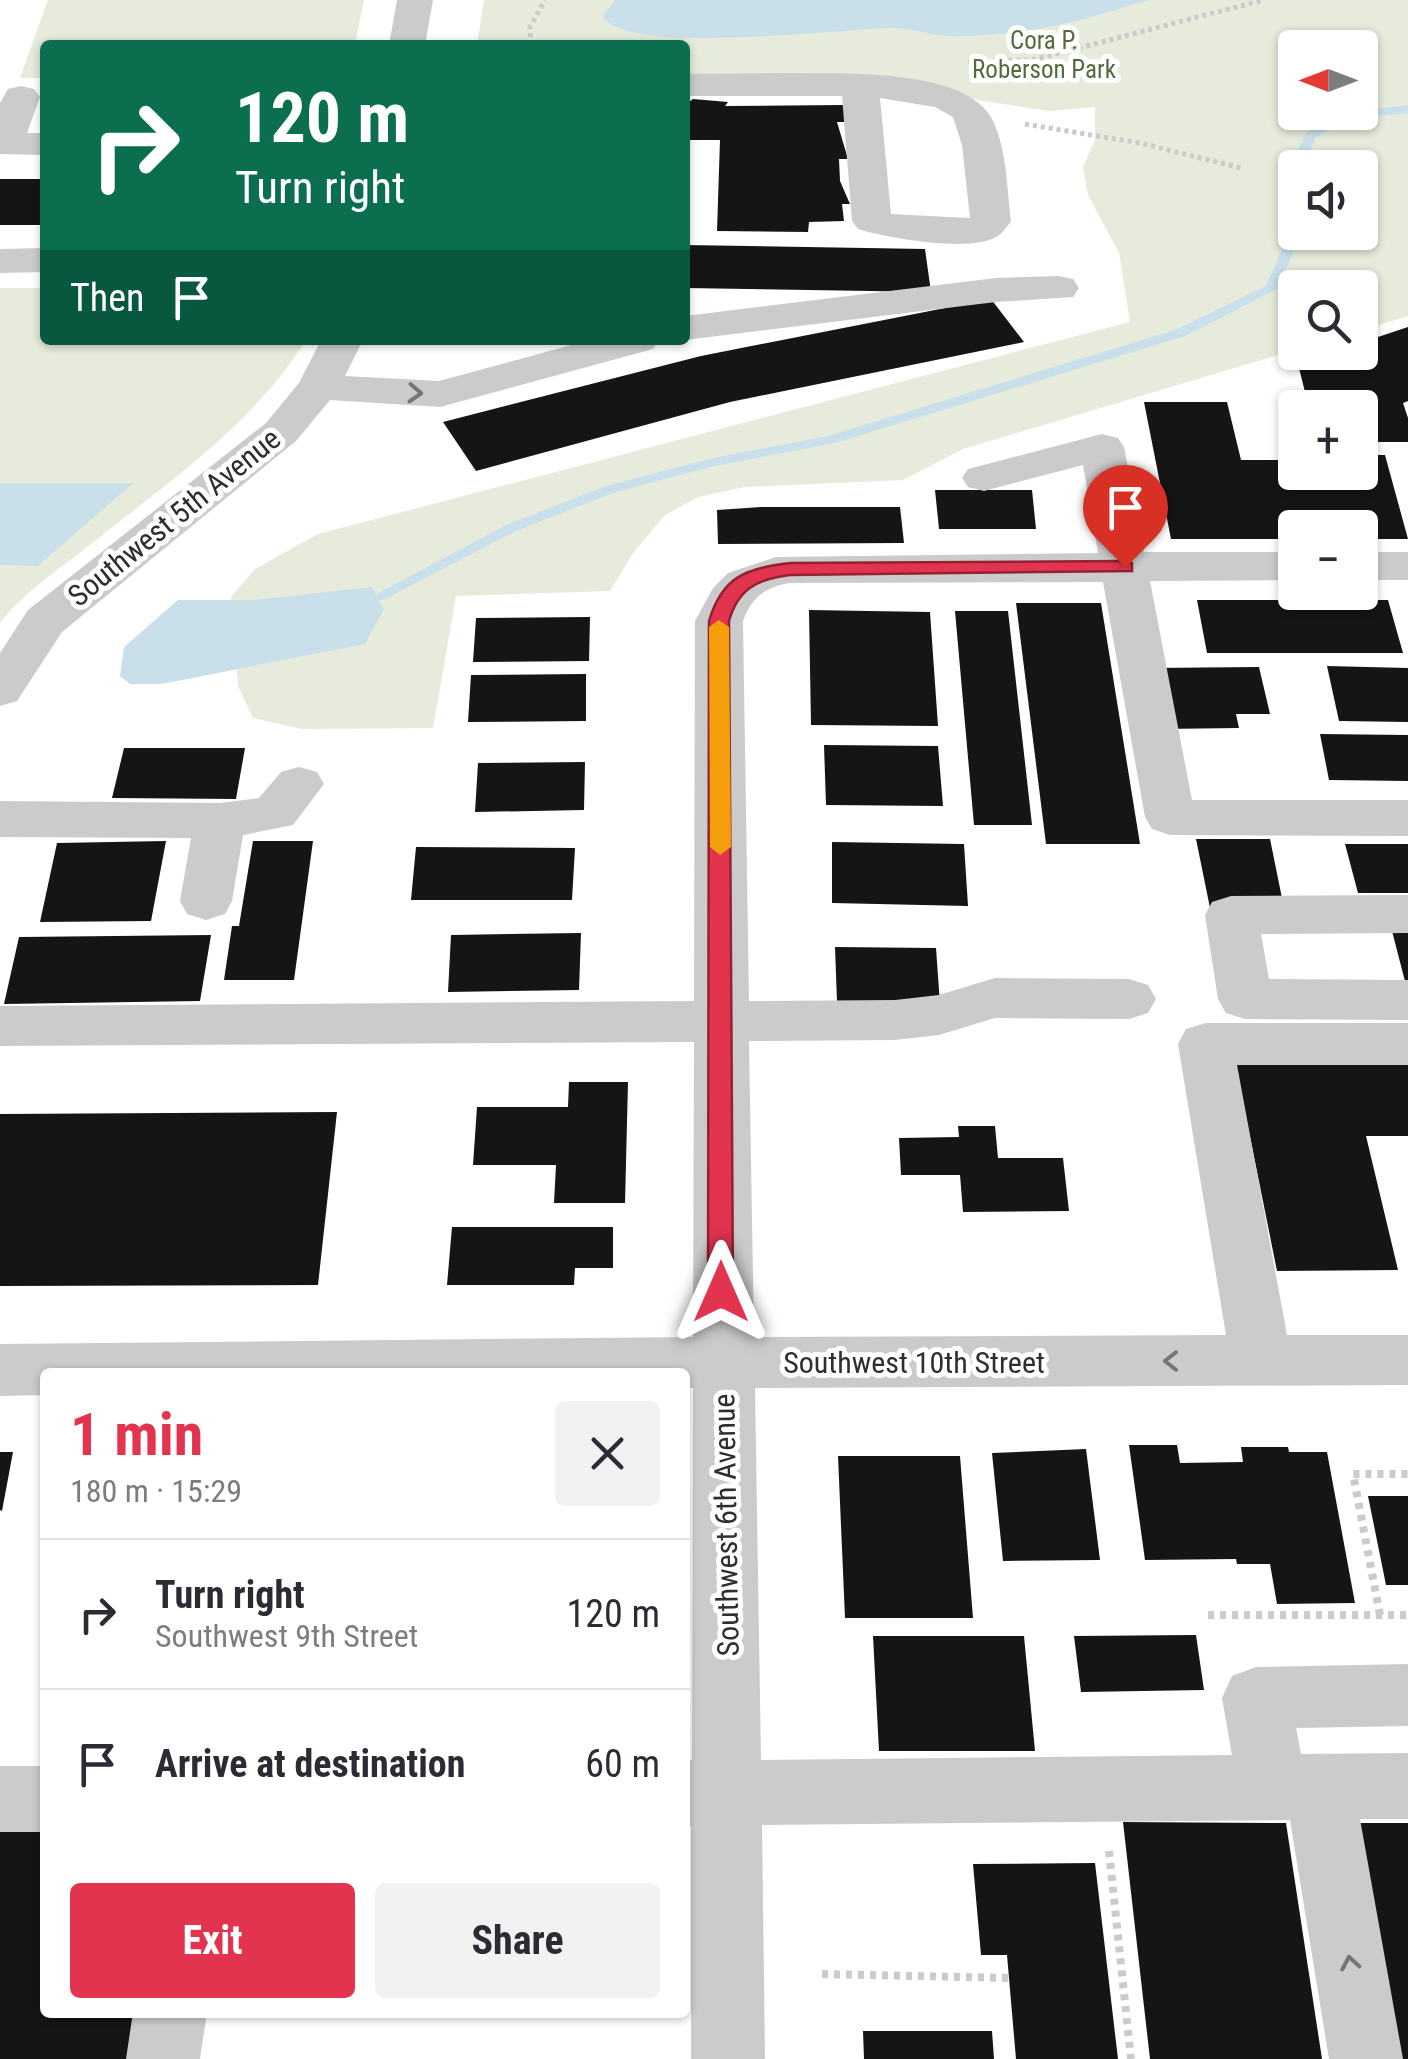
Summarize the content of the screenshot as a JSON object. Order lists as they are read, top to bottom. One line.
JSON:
{"streets":{"street":["Southwest 5th Avenue","Southwest 10th Street","Southwest 6th Avenue"]},"crossings":[["Southwest 10th Street","Southwest 6th Avenue"]],"parks":["Cora P. Roberson Park"],"north":"left","page":{"map_buttons":["+","−"],"turn":["120 m","Turn right"],"then":"Then","heading":["1 min","180 m · 15:29"],"list":[{"name":"Turn right","note":"Southwest 9th Street","value":"120 m"},{"name":"Arrive at destination","value":"60 m"}],"buttons":["Exit","Share"]}}
